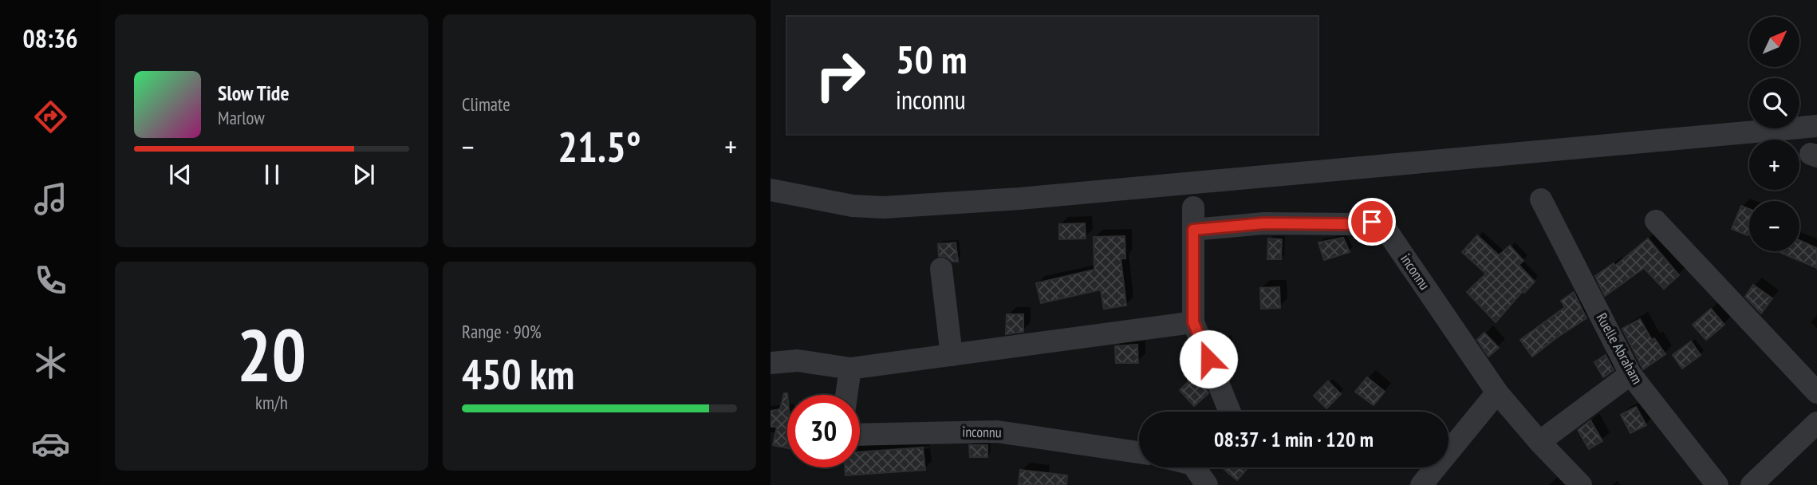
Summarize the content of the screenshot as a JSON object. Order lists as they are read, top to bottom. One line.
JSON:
{"streets":{"street":["inconnu","Ruelle Abraham"]},"north":"top right","page":{"tabs":"08:36","tile":["Climate",["20","km/h"],["Range · 90%","450 km"]],"map_buttons":["+","−"],"turn":["50 m","inconnu"],"song":["Slow Tide","Marlow"],"heat":["−","21.5°","+"],"limit":"30","trip":"08:37 · 1 min · 120 m"}}
